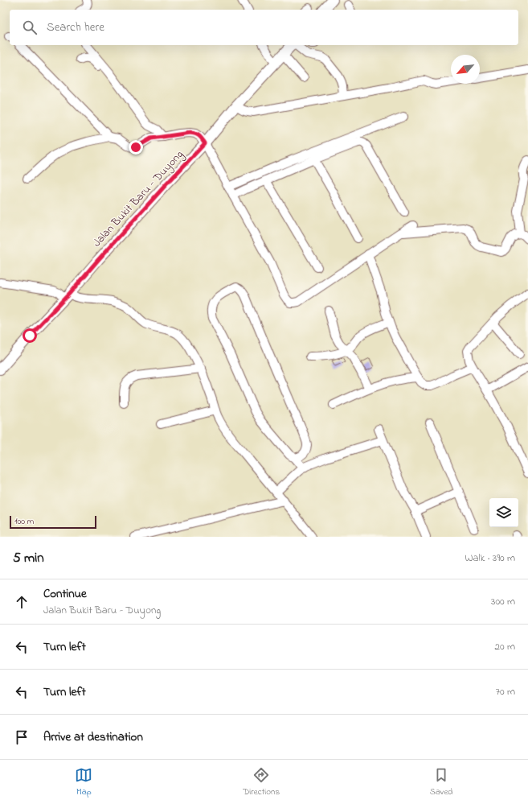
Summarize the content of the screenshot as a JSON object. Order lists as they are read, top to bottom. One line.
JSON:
{"streets":{"main road":["Jalan Bukit Baru - Duyong"]},"scale_bar":"100 m","north":"bottom left","page":{"search":"Search here","scale":"100 m","heading":["5 min","Walk · 390 m"],"list":[["Continue","Jalan Bukit Baru - Duyong","300 m"],["Turn left","20 m"],["Turn left","70 m"],"Arrive at destination"],"nav":["Map","Directions","Saved"]}}
